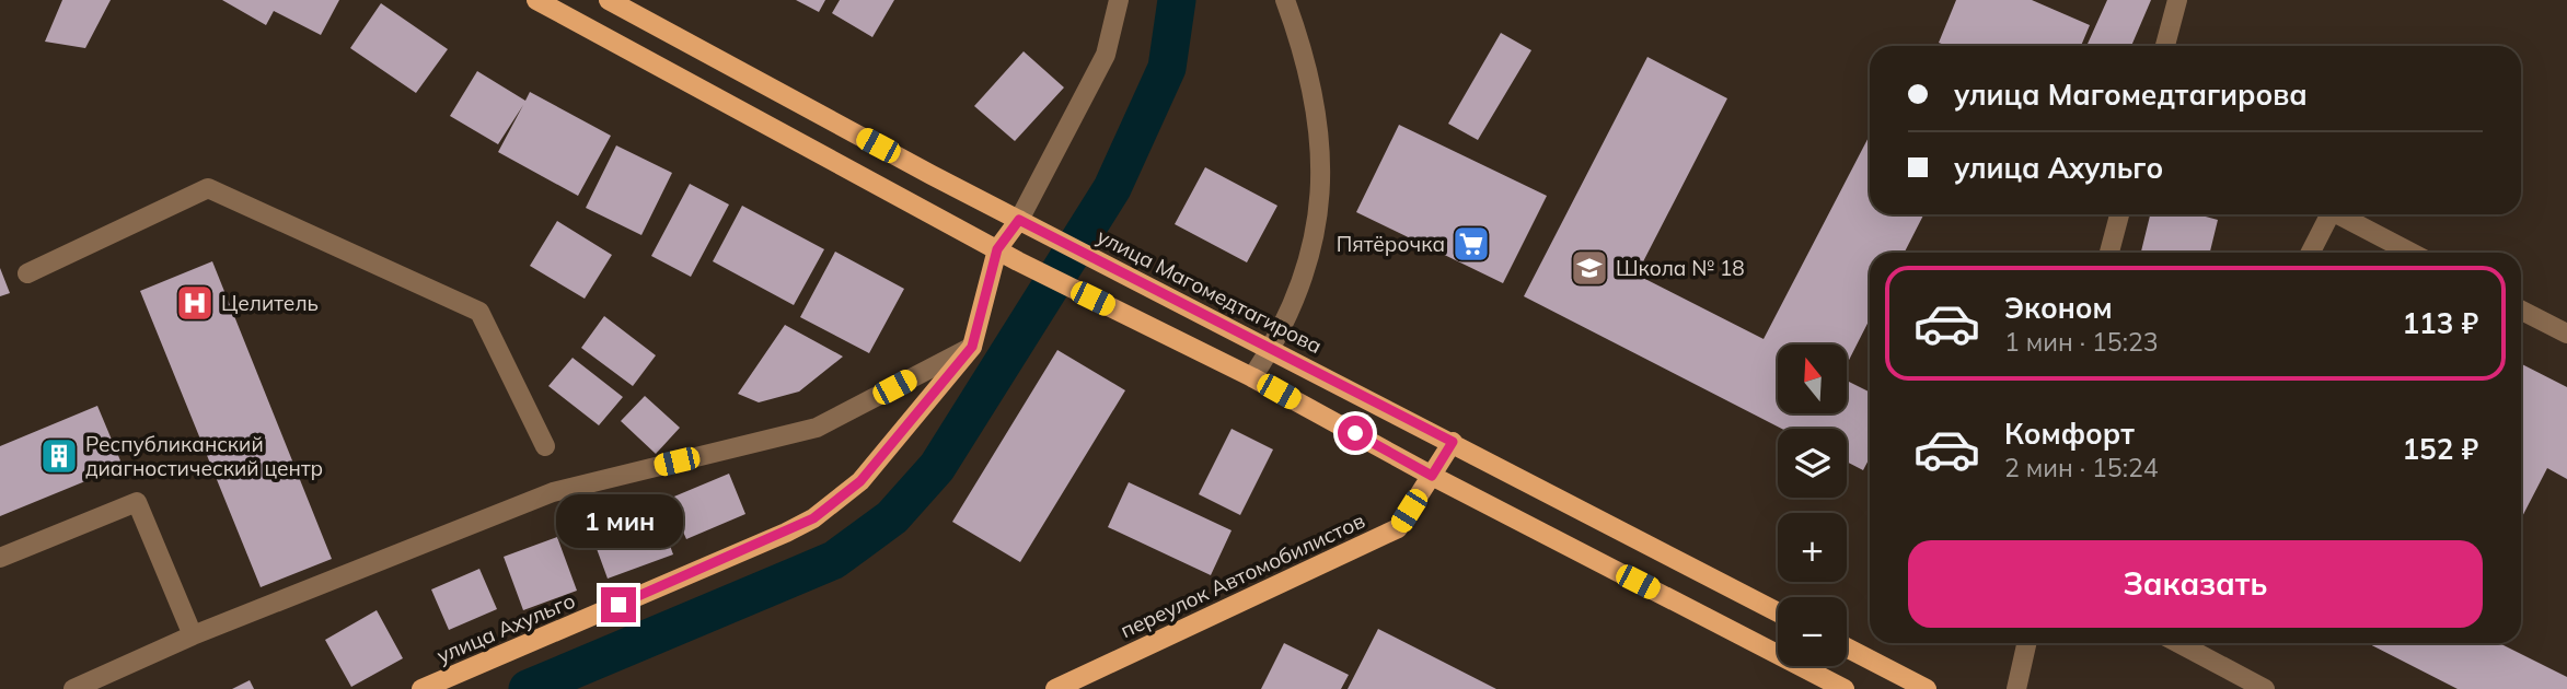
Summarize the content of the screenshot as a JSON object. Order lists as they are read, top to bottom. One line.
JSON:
{"streets":{"main road":["улица Магомедтагирова","переулок Автомобилистов","улица Ахульго"]},"crossings":[["улица Магомедтагирова","переулок Автомобилистов"]],"places":{"supermarket":["Пятёрочка"],"school or university":["Школа № 18"],"hospital":["Целитель"],"building":["Республиканский диагностический центр"]},"north":"top","page":{"banner":["улица Магомедтагирова","улица Ахульго"],"list":[{"name":"Эконом","note":"1 мин · 15:23","value":"113 ₽"},{"name":"Комфорт","note":"2 мин · 15:24","value":"152 ₽"}],"map_buttons":["+","−"],"bubble":"1 мин","buttons":"Заказать"}}
